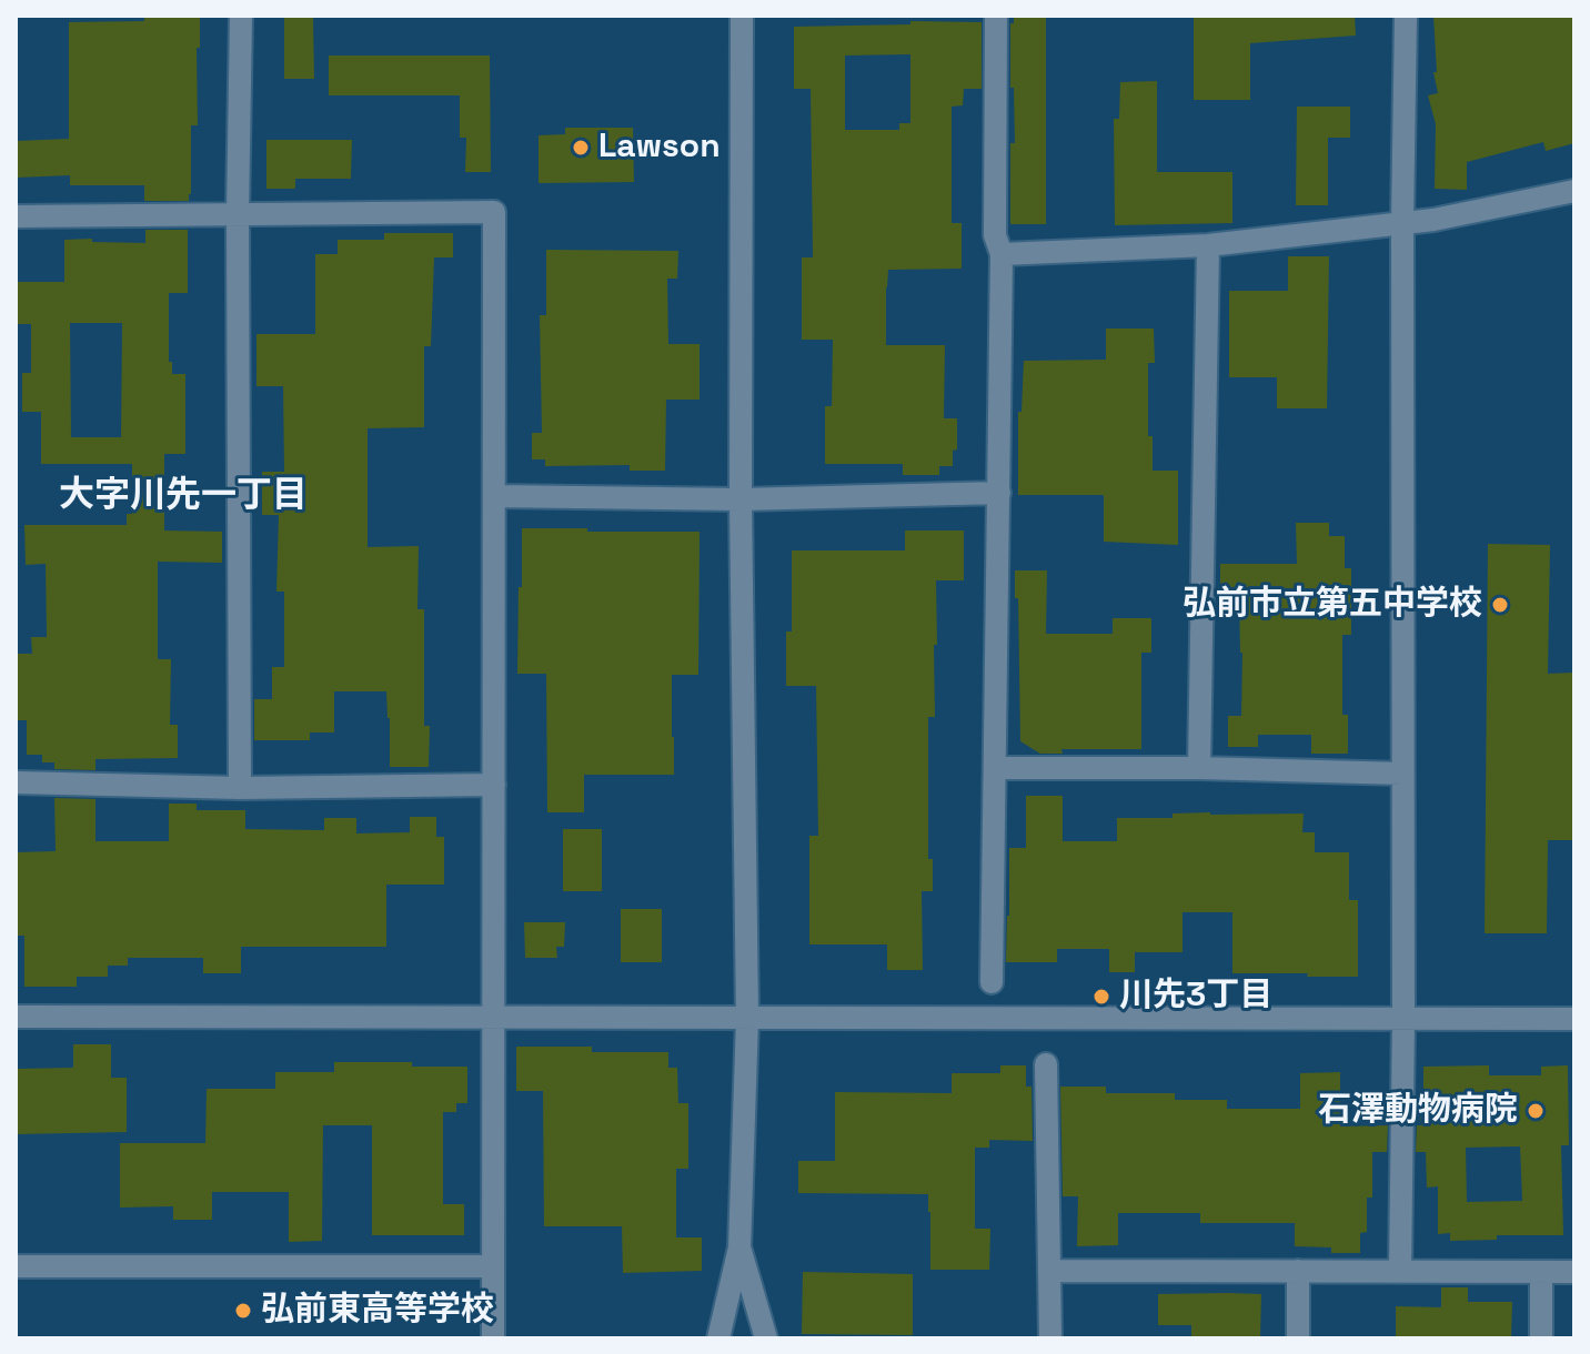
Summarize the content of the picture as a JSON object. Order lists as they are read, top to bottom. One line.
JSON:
{"districts":["大字川先一丁目"],"places":["Lawson","弘前市立第五中学校","川先3丁目","石澤動物病院","弘前東高等学校"]}
